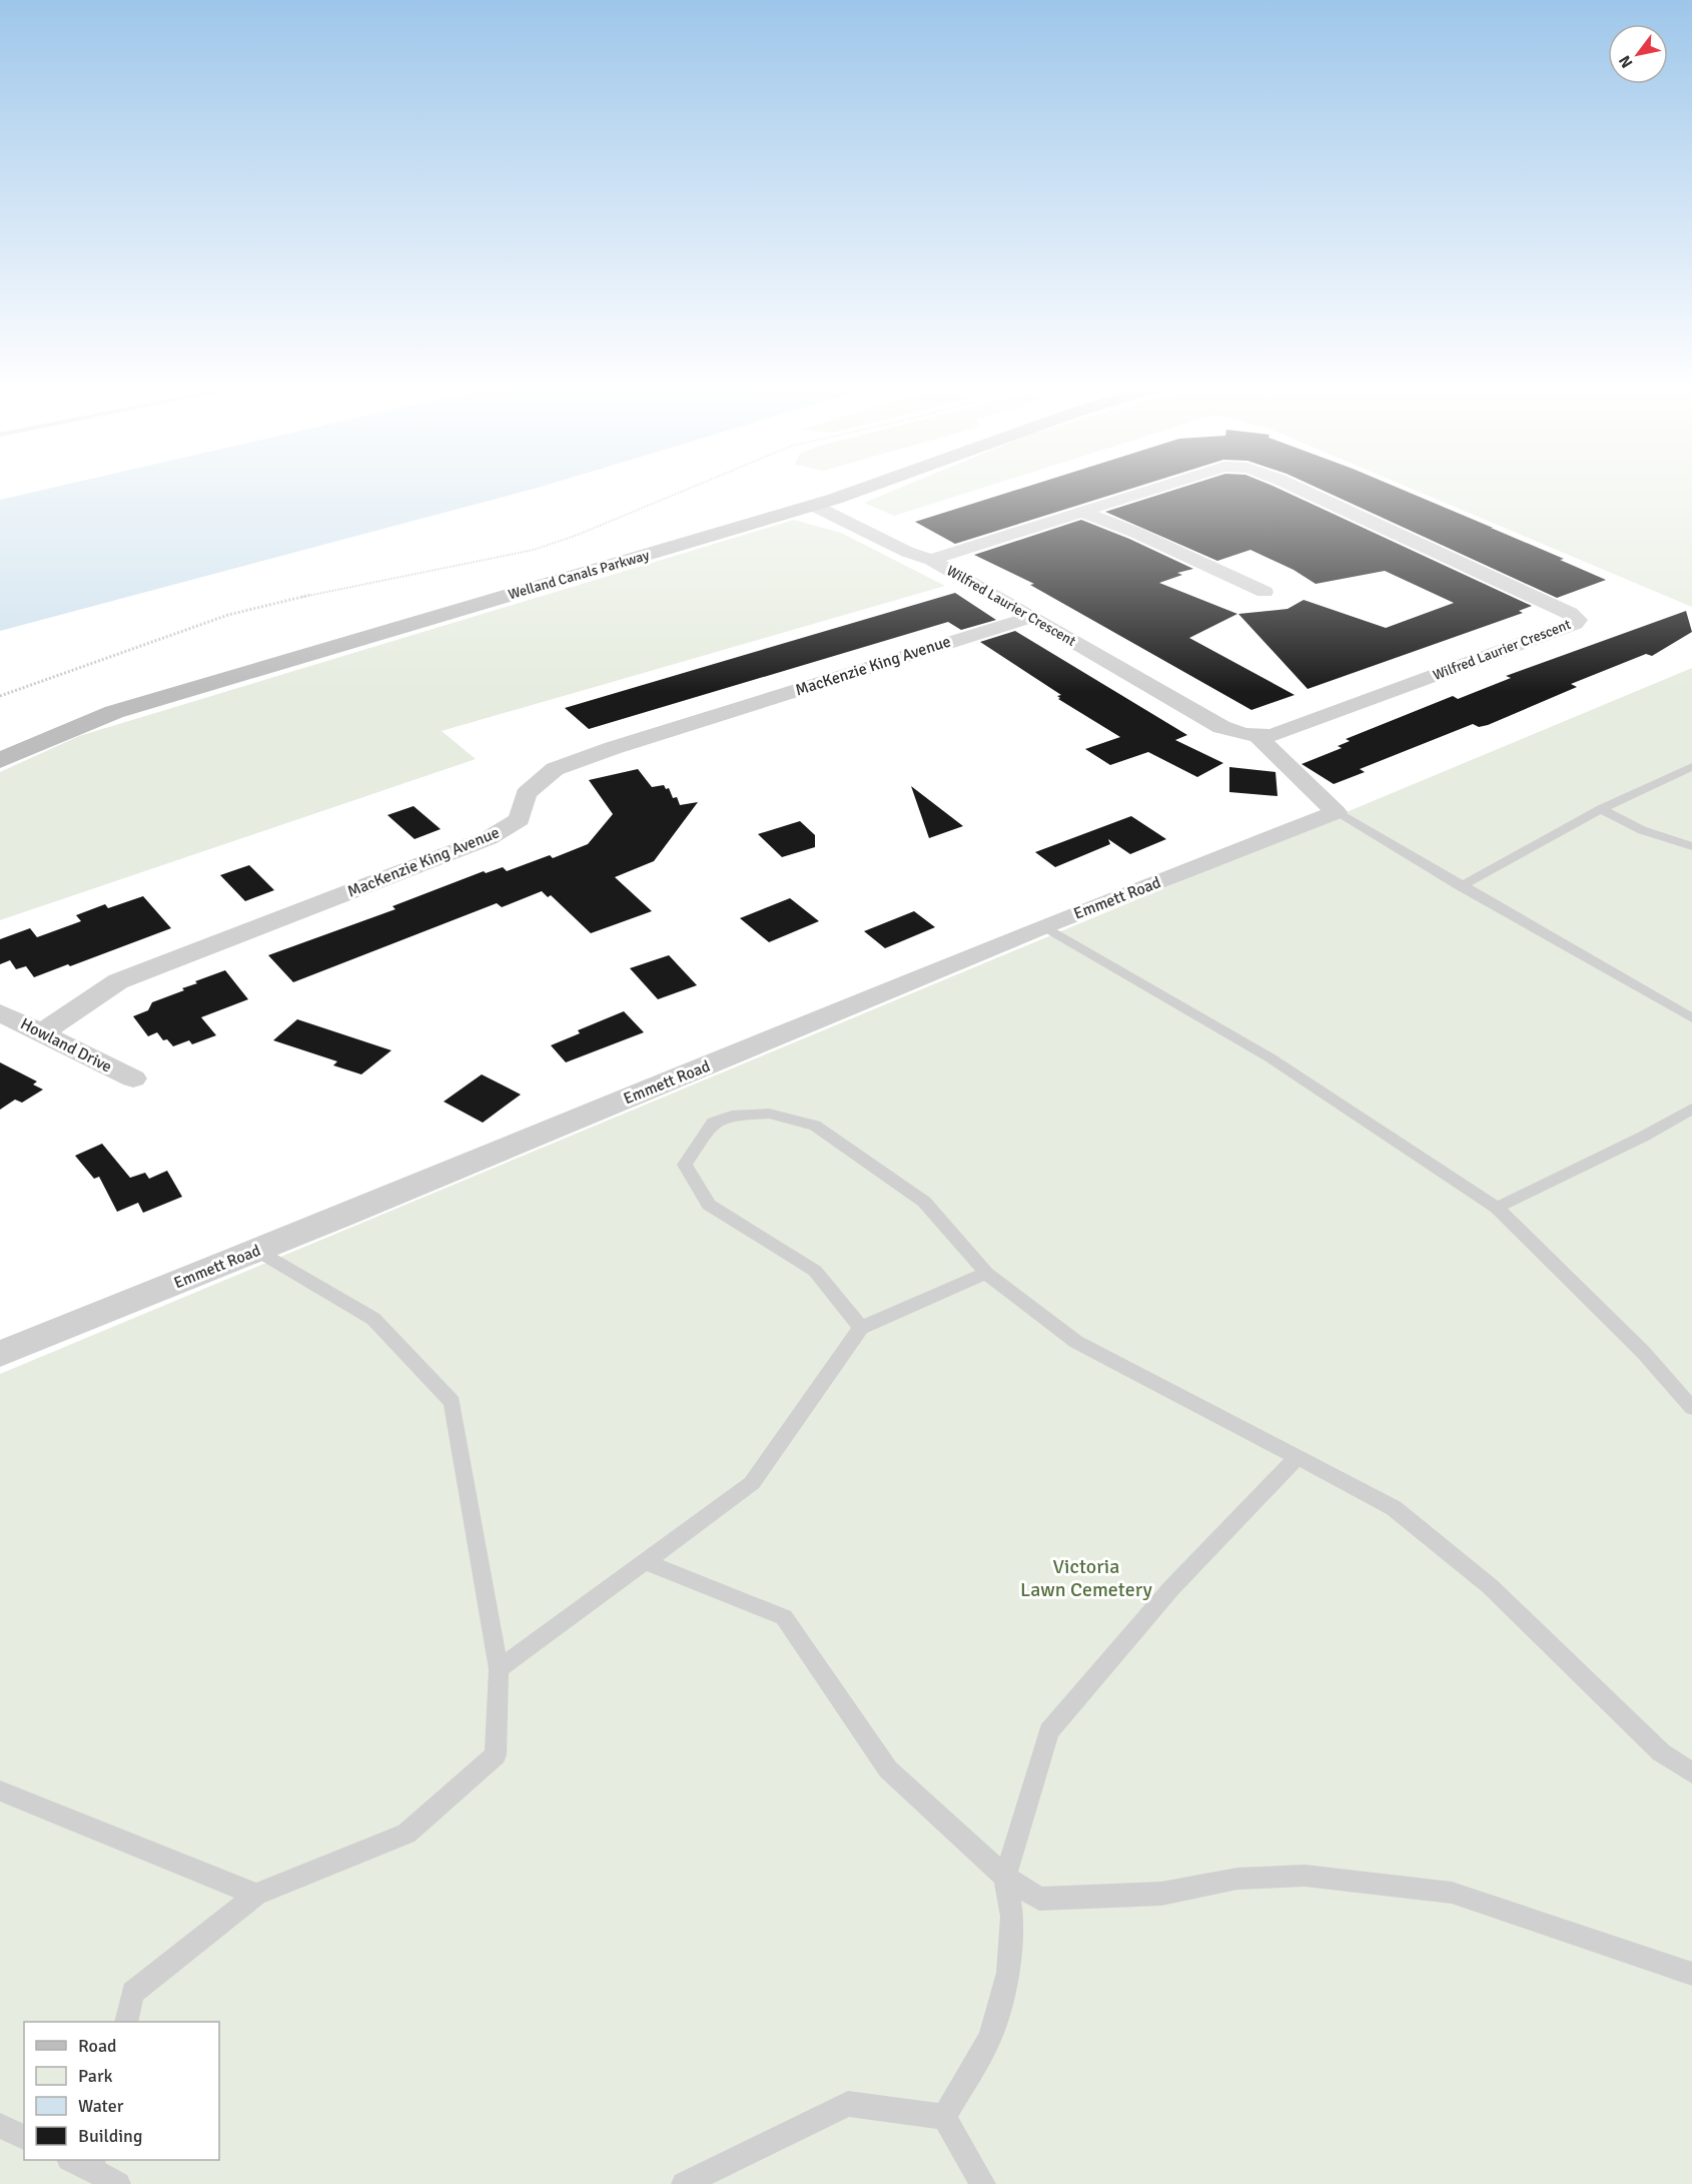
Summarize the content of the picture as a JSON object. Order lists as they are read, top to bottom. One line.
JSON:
{"streets":{"main road":["Welland Canals Parkway"],"street":["Wilfred Laurier Crescent","MacKenzie King Avenue","Emmett Road","Howland Drive"]},"crossings":[["Welland Canals Parkway","Wilfred Laurier Crescent"],["Wilfred Laurier Crescent","MacKenzie King Avenue"],["MacKenzie King Avenue","Howland Drive"]],"parks":["Victoria Lawn Cemetery"],"legend":["Road","Park","Water","Building"],"north":"bottom left"}
